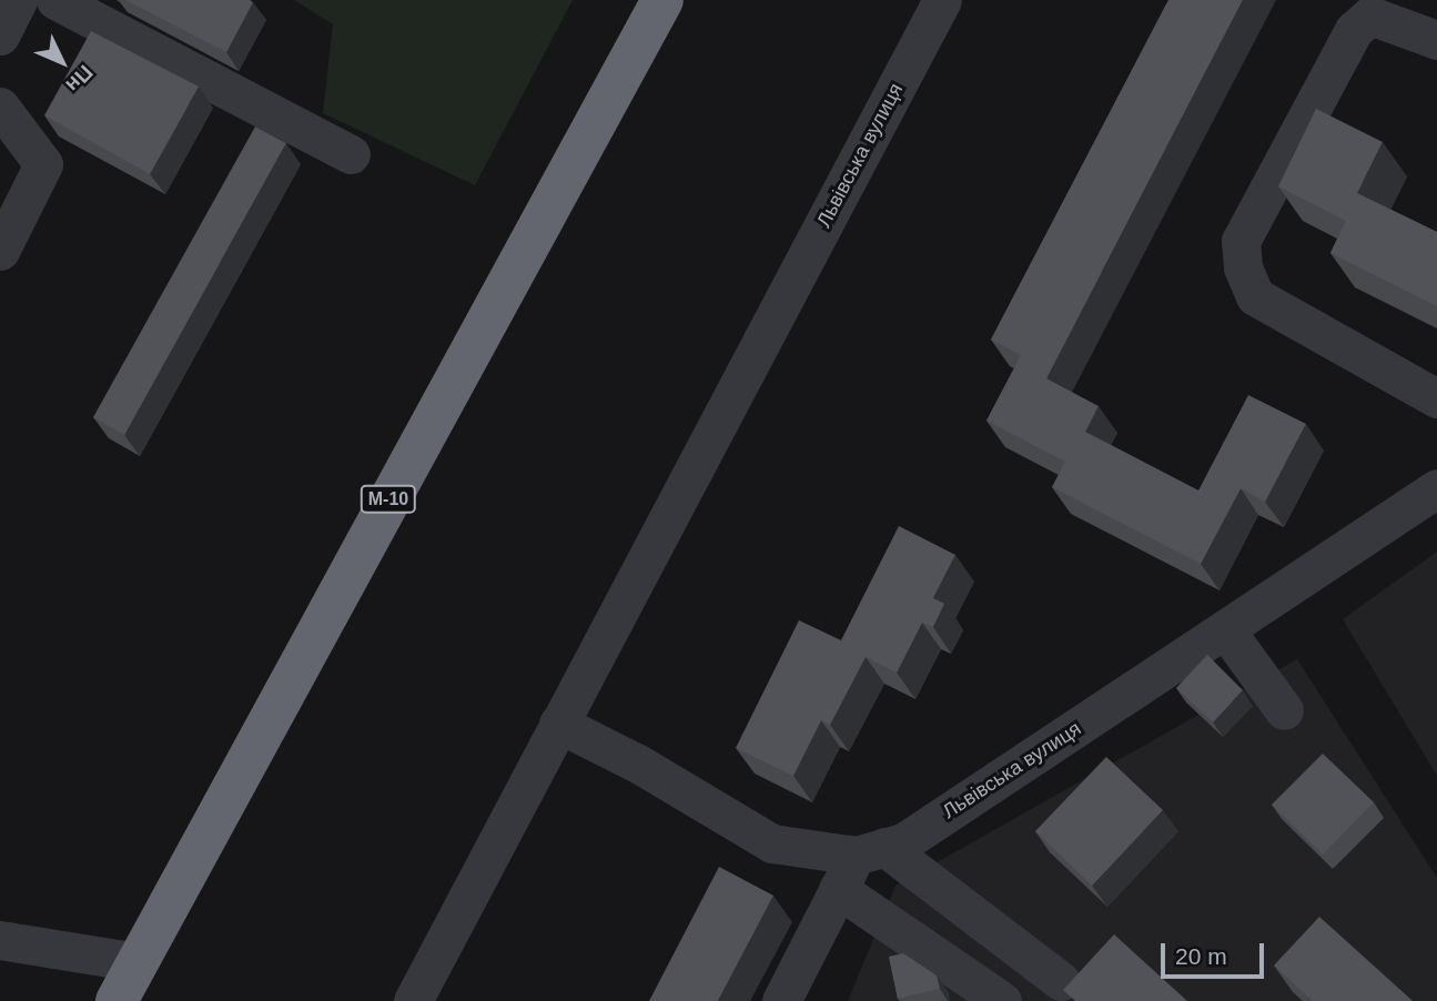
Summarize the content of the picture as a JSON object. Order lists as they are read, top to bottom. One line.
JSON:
{"streets":{"highway":["М-10"],"street":["Львівська вулиця"]},"scale_bar":"20 m","north":"bottom right"}
